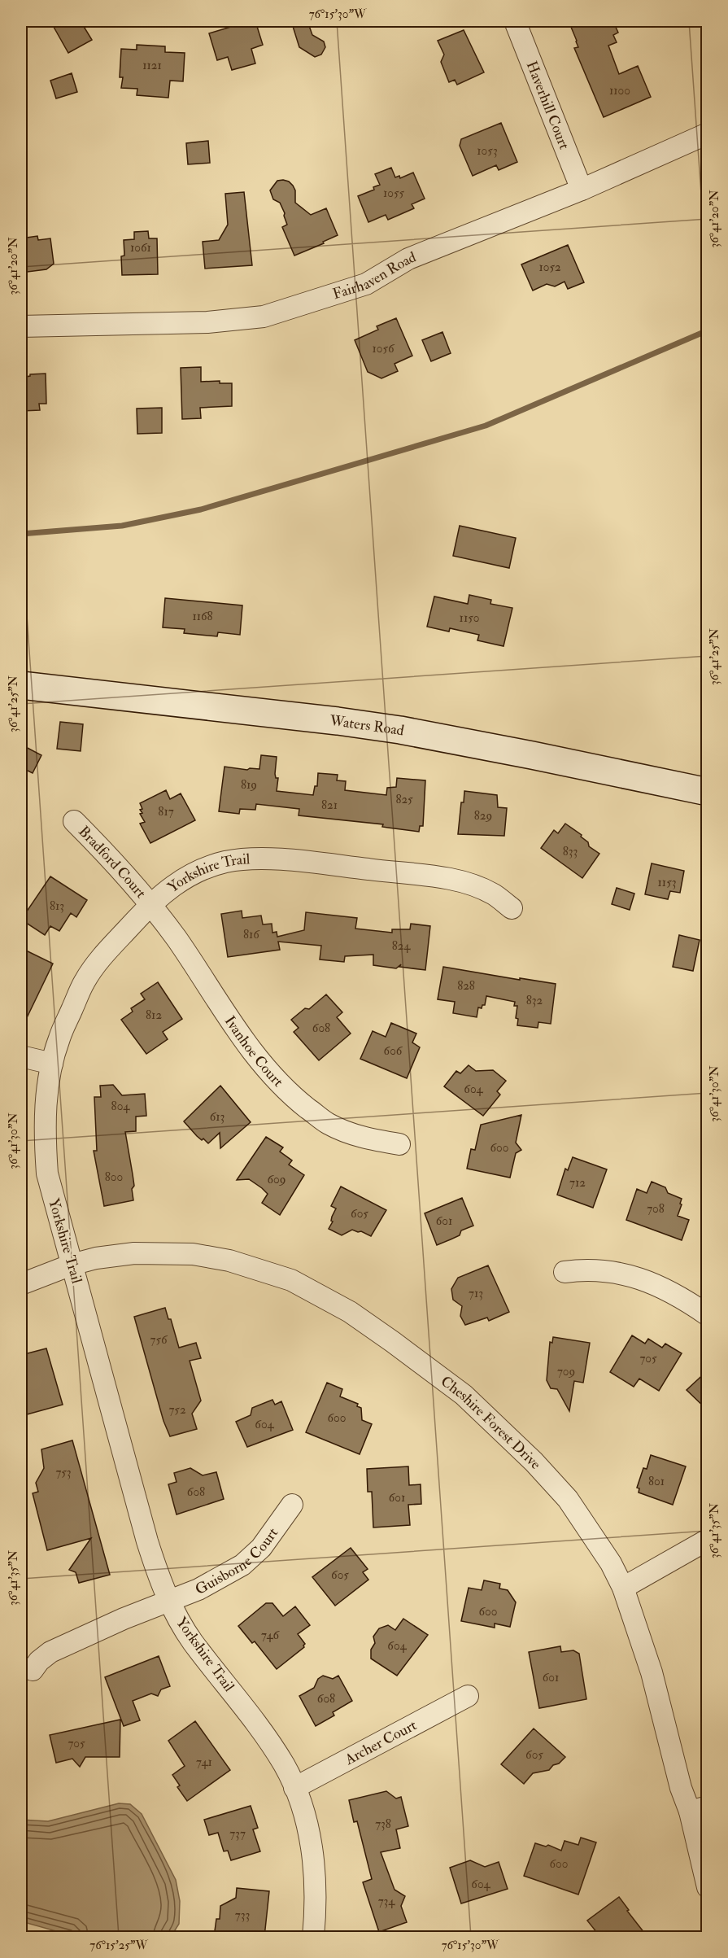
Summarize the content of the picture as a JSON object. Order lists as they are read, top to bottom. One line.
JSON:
{"streets":{"street":["Haverhill Court","Fairhaven Road","Waters Road","Bradford Court","Yorkshire Trail","Ivanhoe Court","Cheshire Forest Drive","Guisborne Court","Archer Court"]},"crossings":[["Haverhill Court","Fairhaven Road"],["Bradford Court","Yorkshire Trail"],["Bradford Court","Ivanhoe Court"],["Yorkshire Trail","Ivanhoe Court"],["Yorkshire Trail","Cheshire Forest Drive"],["Yorkshire Trail","Guisborne Court"],["Yorkshire Trail","Archer Court"]],"house_numbers":["1121","1100","1053","1055","1061","1052","1056","1168","1150","819","825","821","817","829","833","1153","813","816","824","828","832","812","608","606","604","804","613","600","800","609","712","708","605","601","713","756","705","709","752","600","604","753","801","608","601","605","600","746","604","601","608","705","605","741","738","737","600","604","734","733"],"coordinates":["76°15'30\"W","36°41'20\"N","36°41'25\"N","36°41'30\"N","36°41'35\"N","76°15'25\"W"]}
